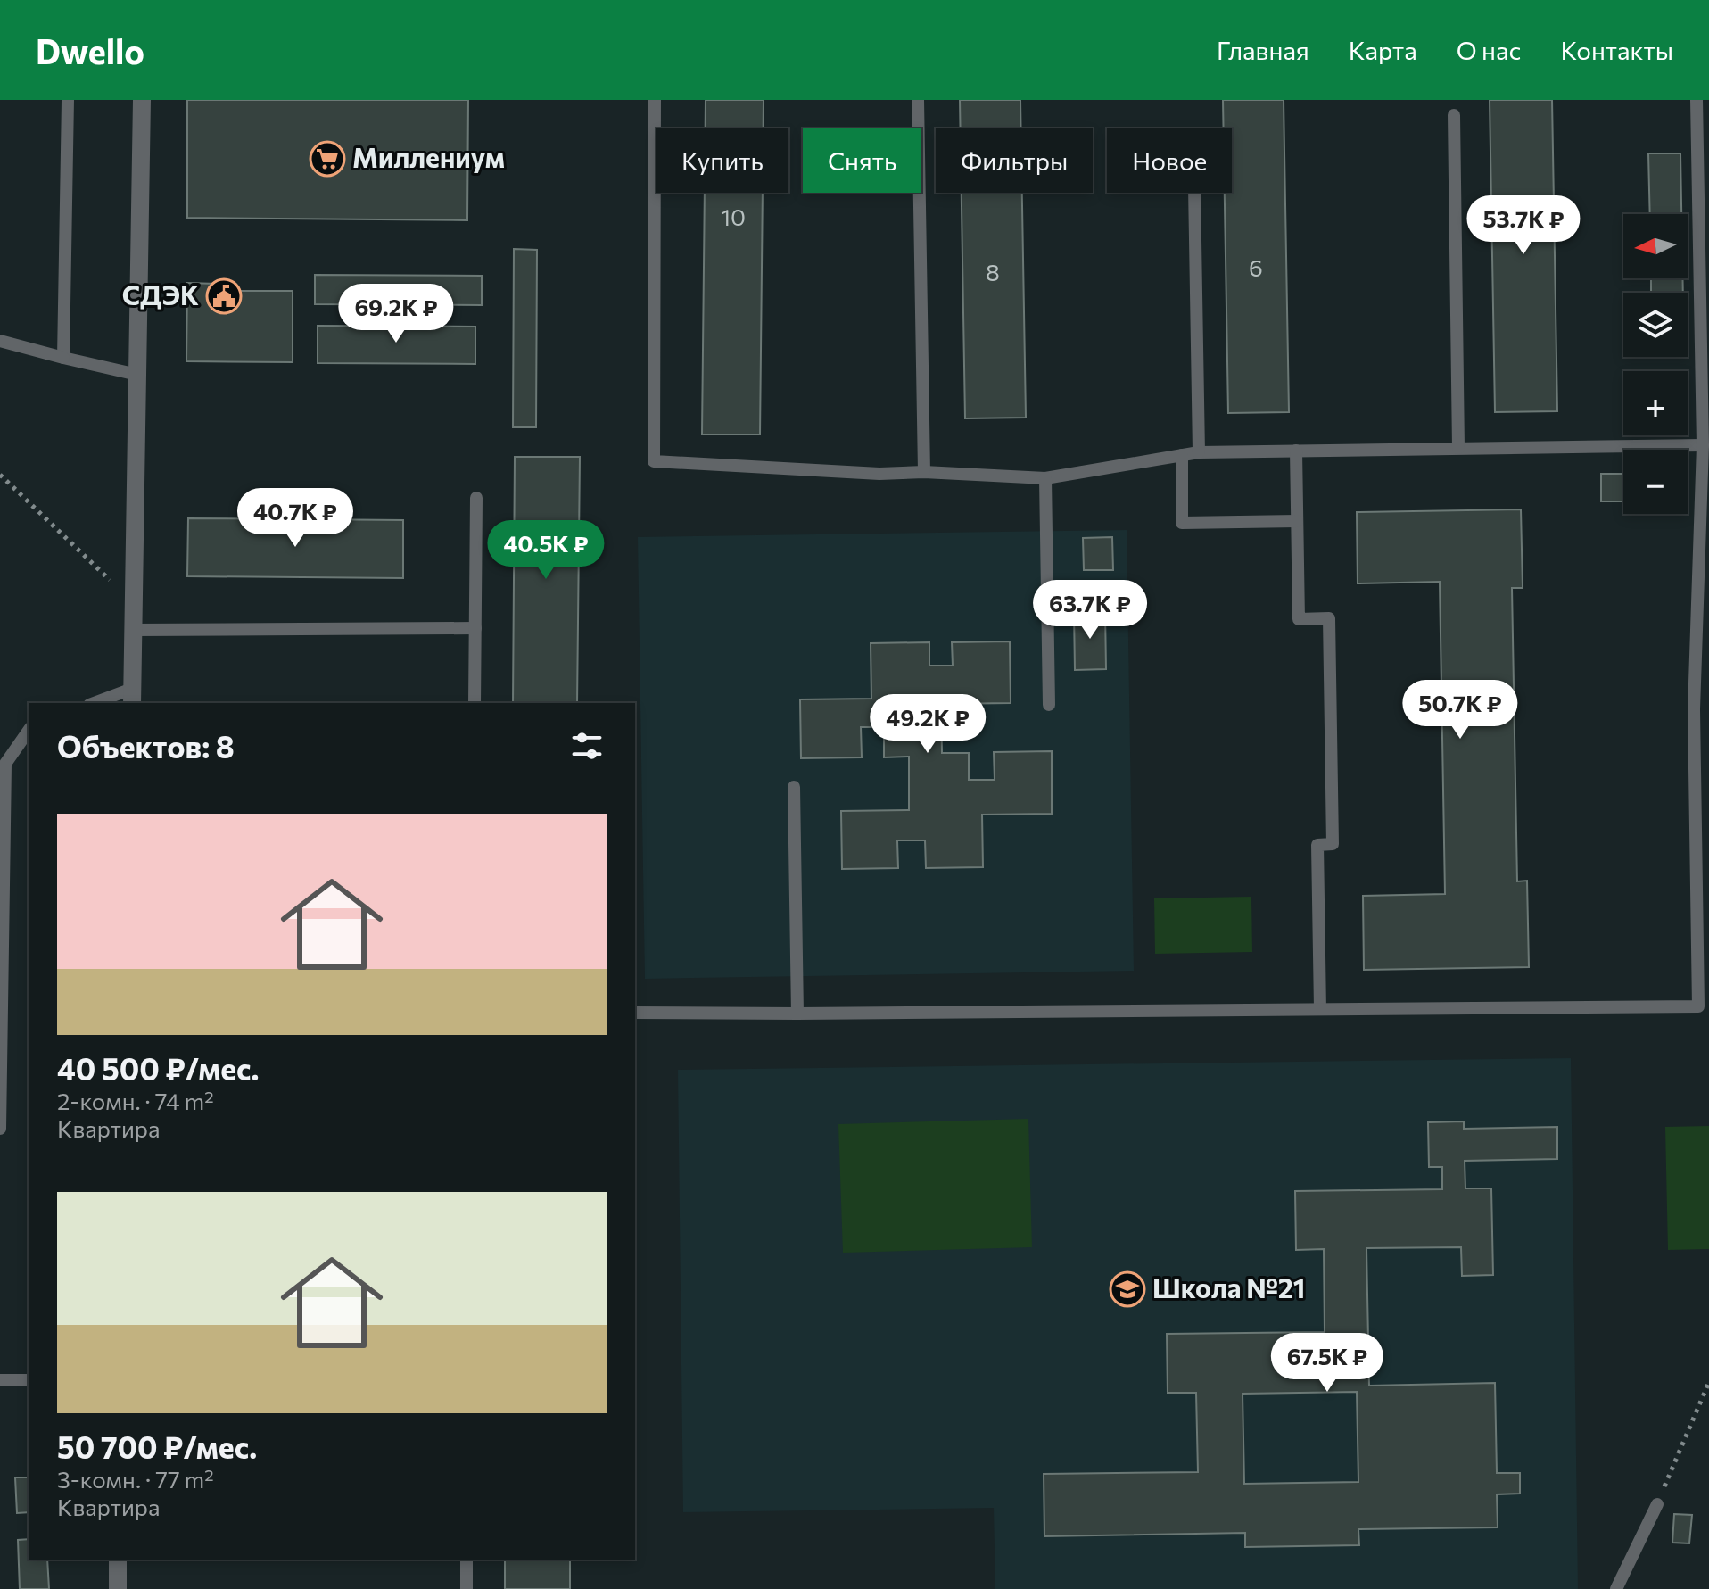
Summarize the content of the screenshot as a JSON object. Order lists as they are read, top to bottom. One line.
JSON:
{"places":{"supermarket":["Миллениум"],"public building":["СДЭК"],"school or university":["Школа №21"]},"house_numbers":["10","6","8"],"north":"left","page":{"header":"Dwello","nav":["Главная","Карта","О нас","Контакты"],"chip":["Купить","Снять","Фильтры","Новое"],"price":["53.7K ₽","69.2K ₽","40.7K ₽","40.5K ₽","63.7K ₽","50.7K ₽","49.2K ₽","67.5K ₽"],"map_buttons":["+","−"],"heading":"Объектов: 8","list":[{"name":"40 500 ₽/мес.","note":"2-комн. · 74 m² · Квартира"},{"name":"50 700 ₽/мес.","note":"3-комн. · 77 m² · Квартира"}]}}
